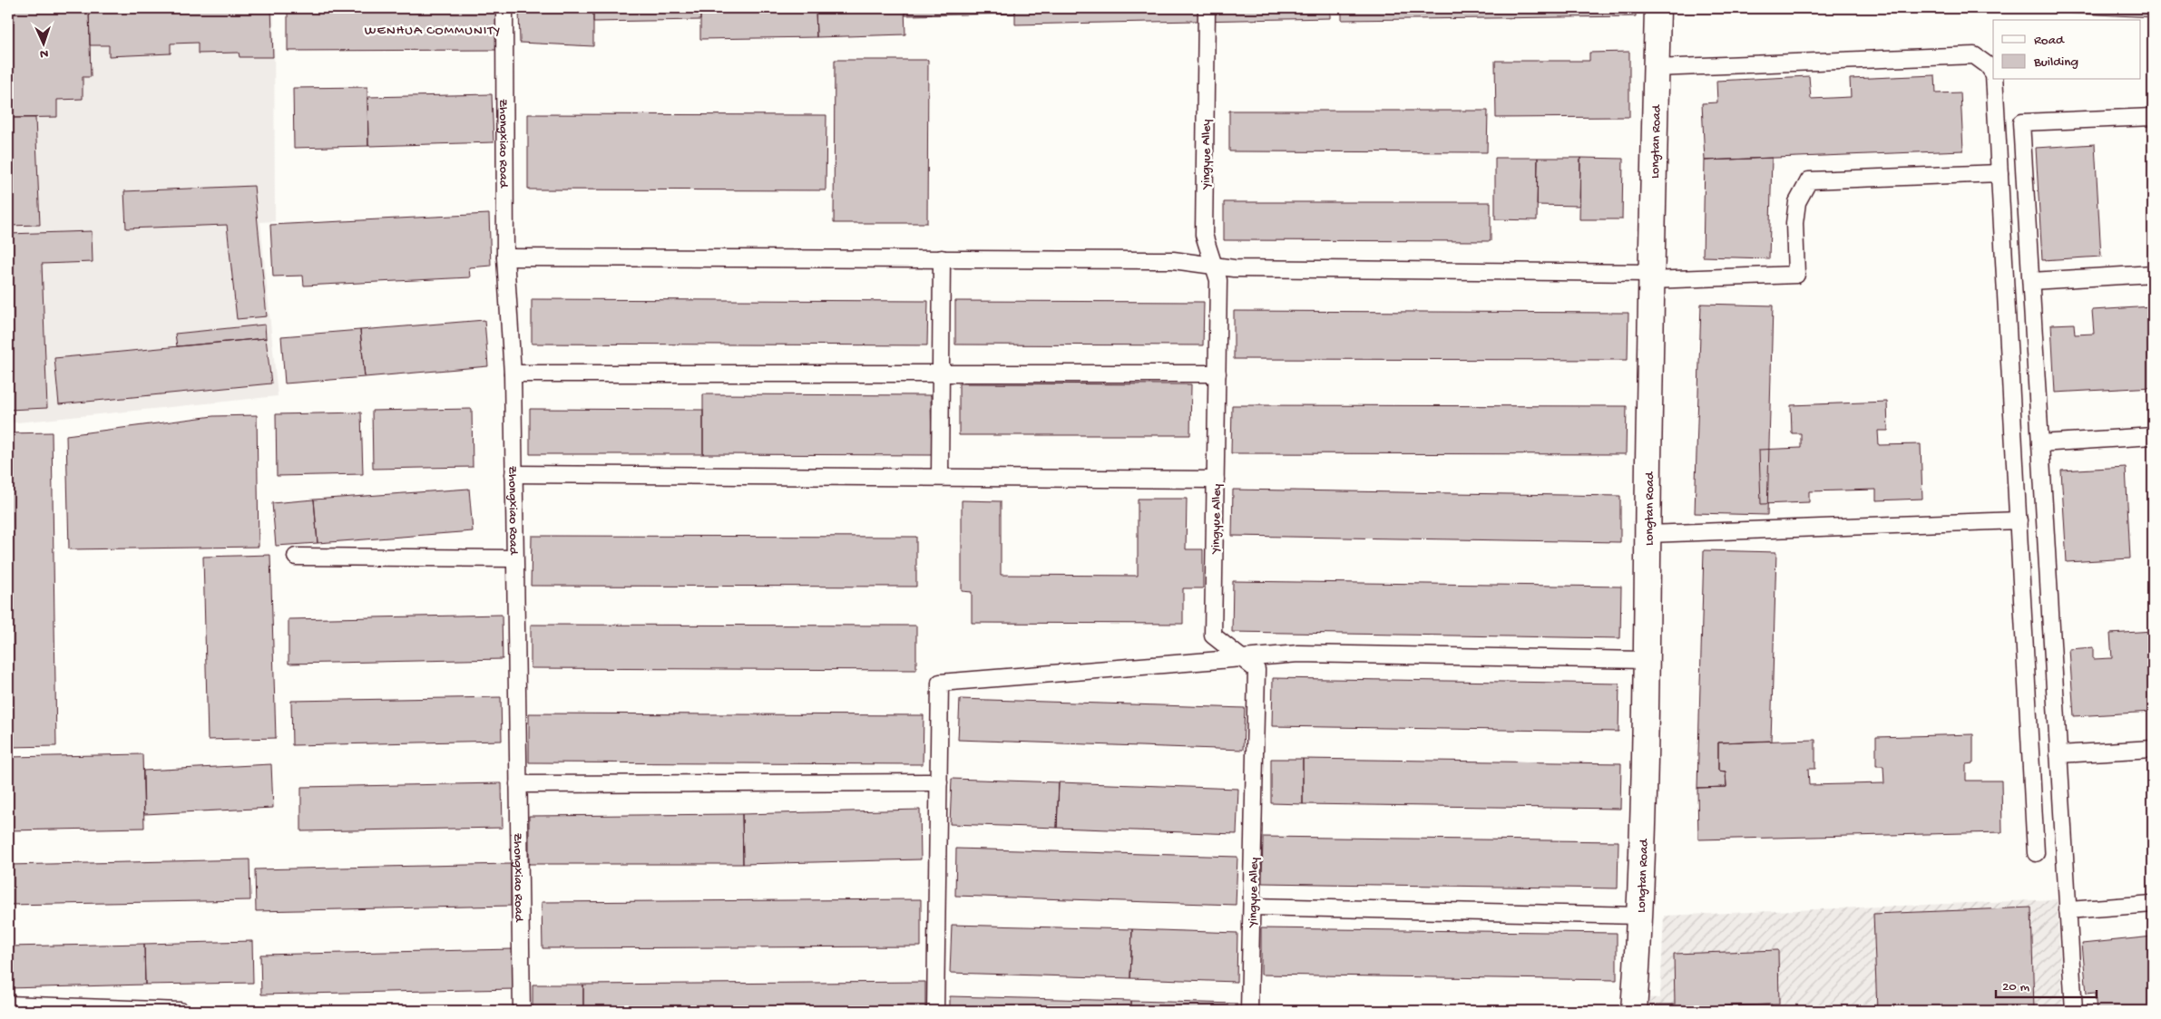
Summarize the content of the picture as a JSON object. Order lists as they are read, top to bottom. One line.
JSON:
{"streets":{"street":["Longtan Road"],"lane":["Zhongxiao Road","Yingyue Alley"]},"districts":["WENHUA COMMUNITY"],"legend":["Road","Building"],"scale_bar":"20 m","north":"bottom"}
